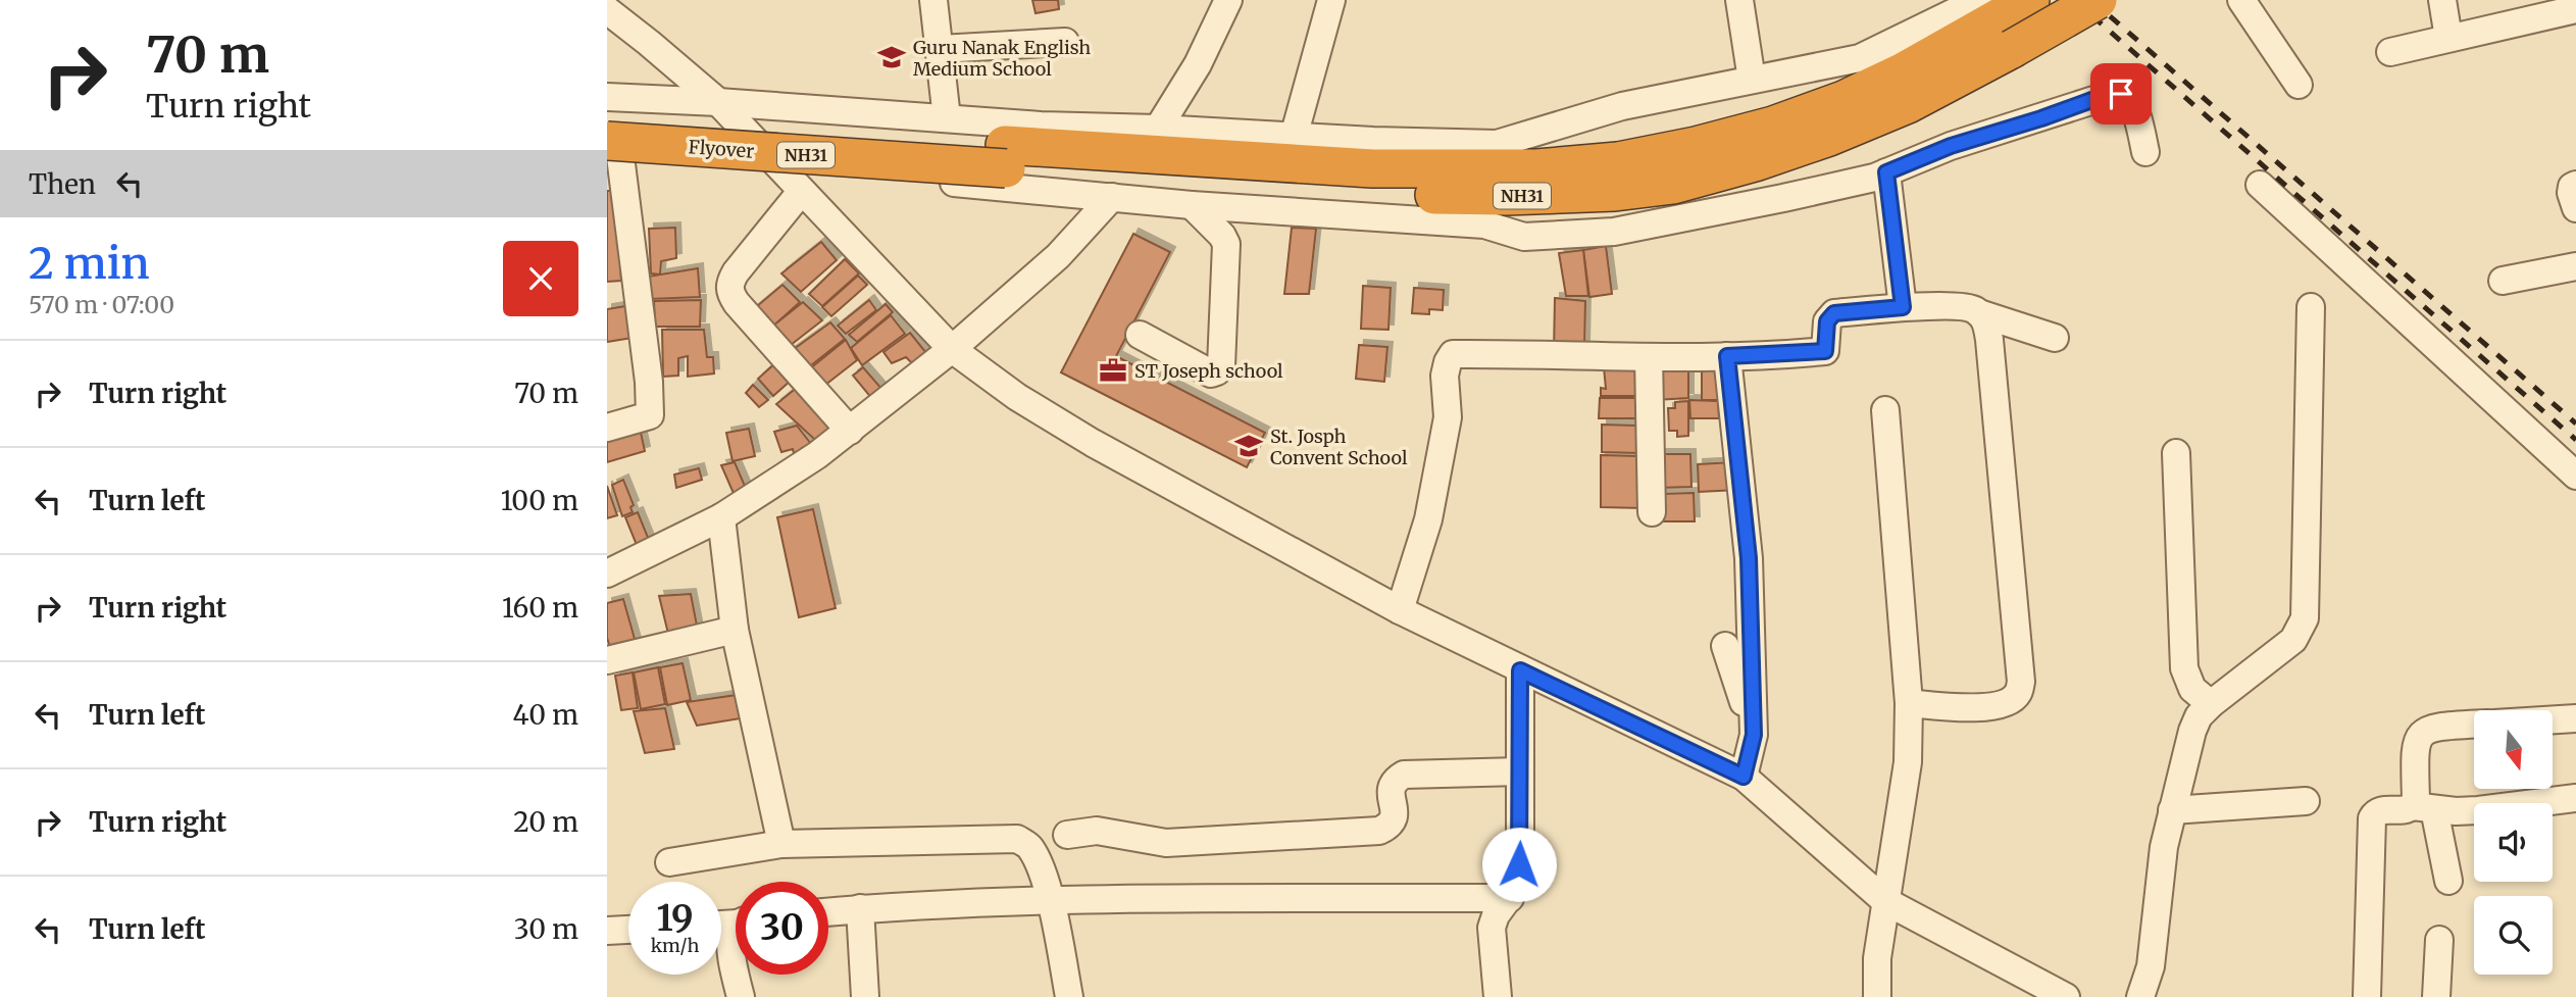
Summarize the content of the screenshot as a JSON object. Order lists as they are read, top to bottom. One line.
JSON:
{"streets":{"highway":["Flyover","NH31"]},"crossings":[["Flyover","NH31"]],"places":{"school or university":["Guru Nanak English Medium School","St. Josph Convent School"],"office":["ST Joseph school"]},"north":"bottom","page":{"turn":["70 m","Turn right"],"then":"Then","heading":["2 min","570 m · 07:00"],"list":[{"name":"Turn right","value":"70 m"},{"name":"Turn left","value":"100 m"},{"name":"Turn right","value":"160 m"},{"name":"Turn left","value":"40 m"},{"name":"Turn right","value":"20 m"},{"name":"Turn left","value":"30 m"}],"speed":"19 km/h","limit":"30"}}
